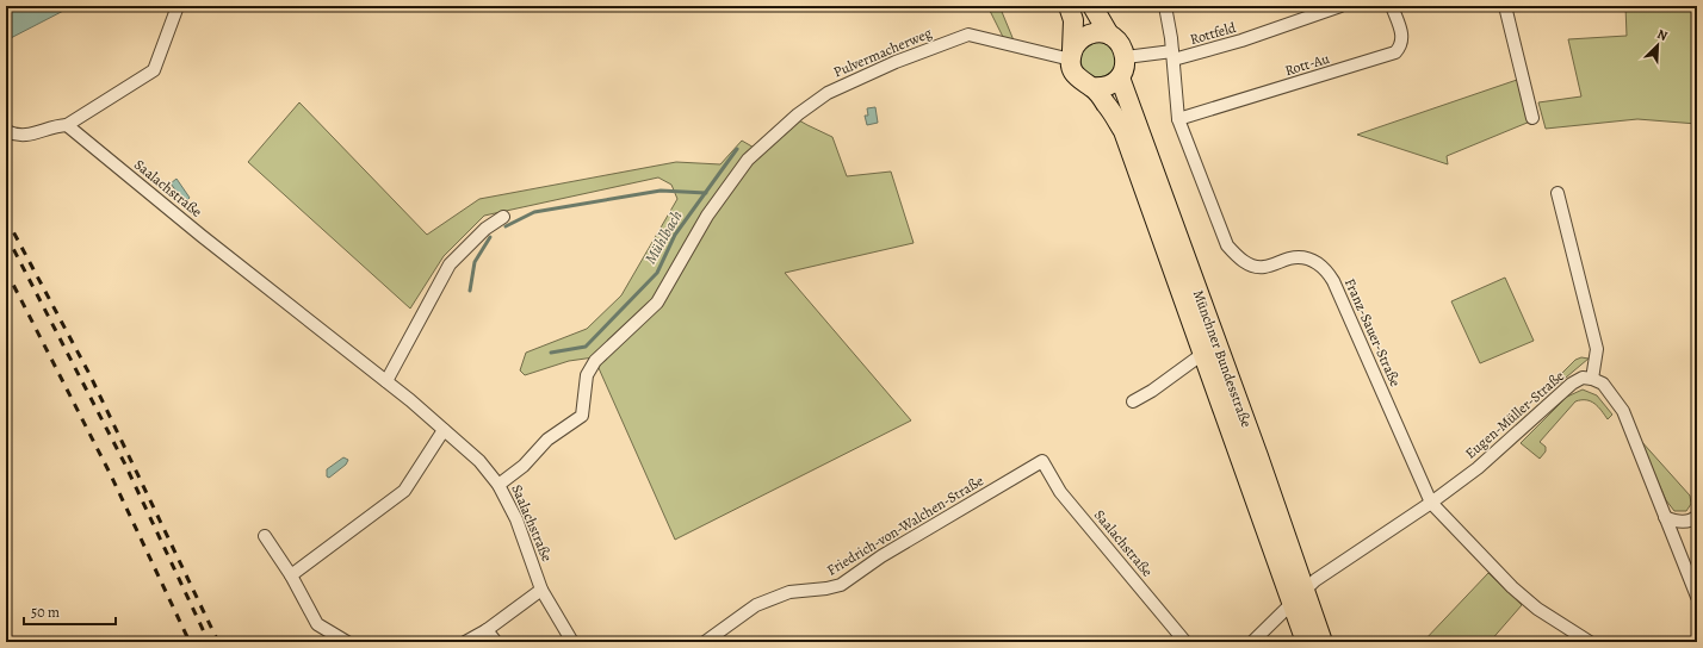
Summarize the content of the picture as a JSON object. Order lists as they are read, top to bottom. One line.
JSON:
{"streets":{"main road":["Münchner Bundesstraße"],"street":["Rottfeld","Pulvermacherweg","Rott-Au","Saalachstraße","Franz-Sauer-Straße","Eugen-Müller-Straße","Friedrich-von-Walchen-Straße"]},"crossings":[["Rottfeld","Franz-Sauer-Straße"],["Pulvermacherweg","Saalachstraße"],["Pulvermacherweg","Münchner Bundesstraße"],["Rott-Au","Franz-Sauer-Straße"],["Saalachstraße","Friedrich-von-Walchen-Straße"],["Franz-Sauer-Straße","Eugen-Müller-Straße"],["Münchner Bundesstraße","Eugen-Müller-Straße"]],"water":["Mühlbach"],"scale_bar":"50 m","north":"top right"}
